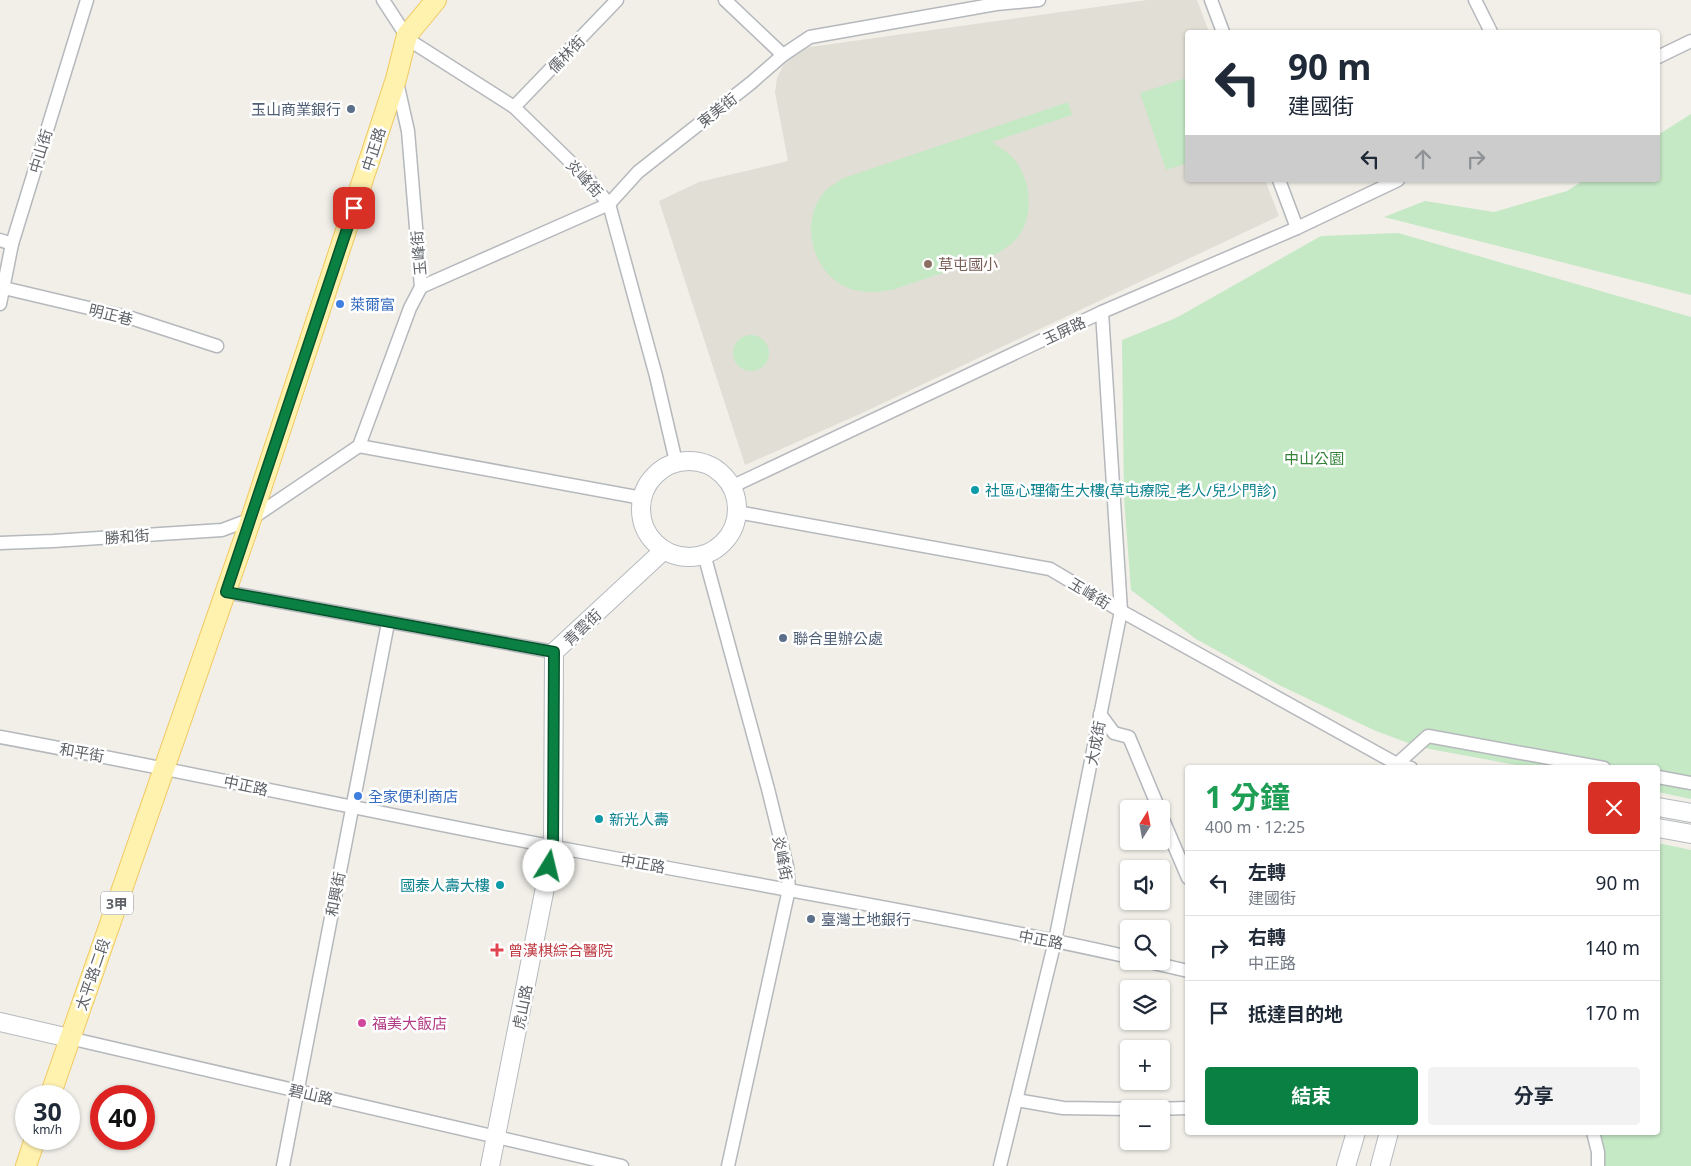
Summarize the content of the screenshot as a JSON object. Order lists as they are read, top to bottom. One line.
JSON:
{"streets":{"main road":["中正路","3甲","太平路二段"],"street":["儒林街","東美街","中山街","炎峰街","玉峰街","明正巷","玉屏路","勝和街","青雲街","大成街","和平街","和興街","虎山路","碧山路"]},"crossings":[["儒林街","炎峰街"],["東美街","炎峰街"],["東美街","玉峰街"],["中正路","炎峰街"],["中正路","玉峰街"],["中正路","勝和街"],["中正路","青雲街"],["中正路","大成街"],["中正路","和平街"],["中正路","和興街"],["中正路","太平路二段"],["中正路","虎山路"],["中山街","明正巷"],["炎峰街","玉峰街"],["炎峰街","玉屏路"],["炎峰街","青雲街"],["玉峰街","玉屏路"],["玉峰街","青雲街"],["玉峰街","大成街"],["玉屏路","青雲街"],["玉屏路","大成街"],["青雲街","虎山路"],["和平街","太平路二段"],["和興街","碧山路"],["太平路二段","碧山路"],["虎山路","碧山路"]],"parks":["中山公園"],"places":{"other":["玉山商業銀行","草屯國小","萊爾富","社區心理衛生大樓(草屯療院_老人/兒少門診)","聯合里辦公處","全家便利商店","新光人壽","國泰人壽大樓","臺灣土地銀行","福美大飯店"],"health":["曾漢棋綜合醫院"]},"north":"top","page":{"turn":["90 m","建國街"],"heading":["1 分鐘","400 m · 12:25"],"map_buttons":["+","−"],"list":[{"name":"左轉","note":"建國街","value":"90 m"},{"name":"右轉","note":"中正路","value":"140 m"},{"name":"抵達目的地","value":"170 m"}],"buttons":["結束","分享"],"speed":"30 km/h","limit":"40"}}
